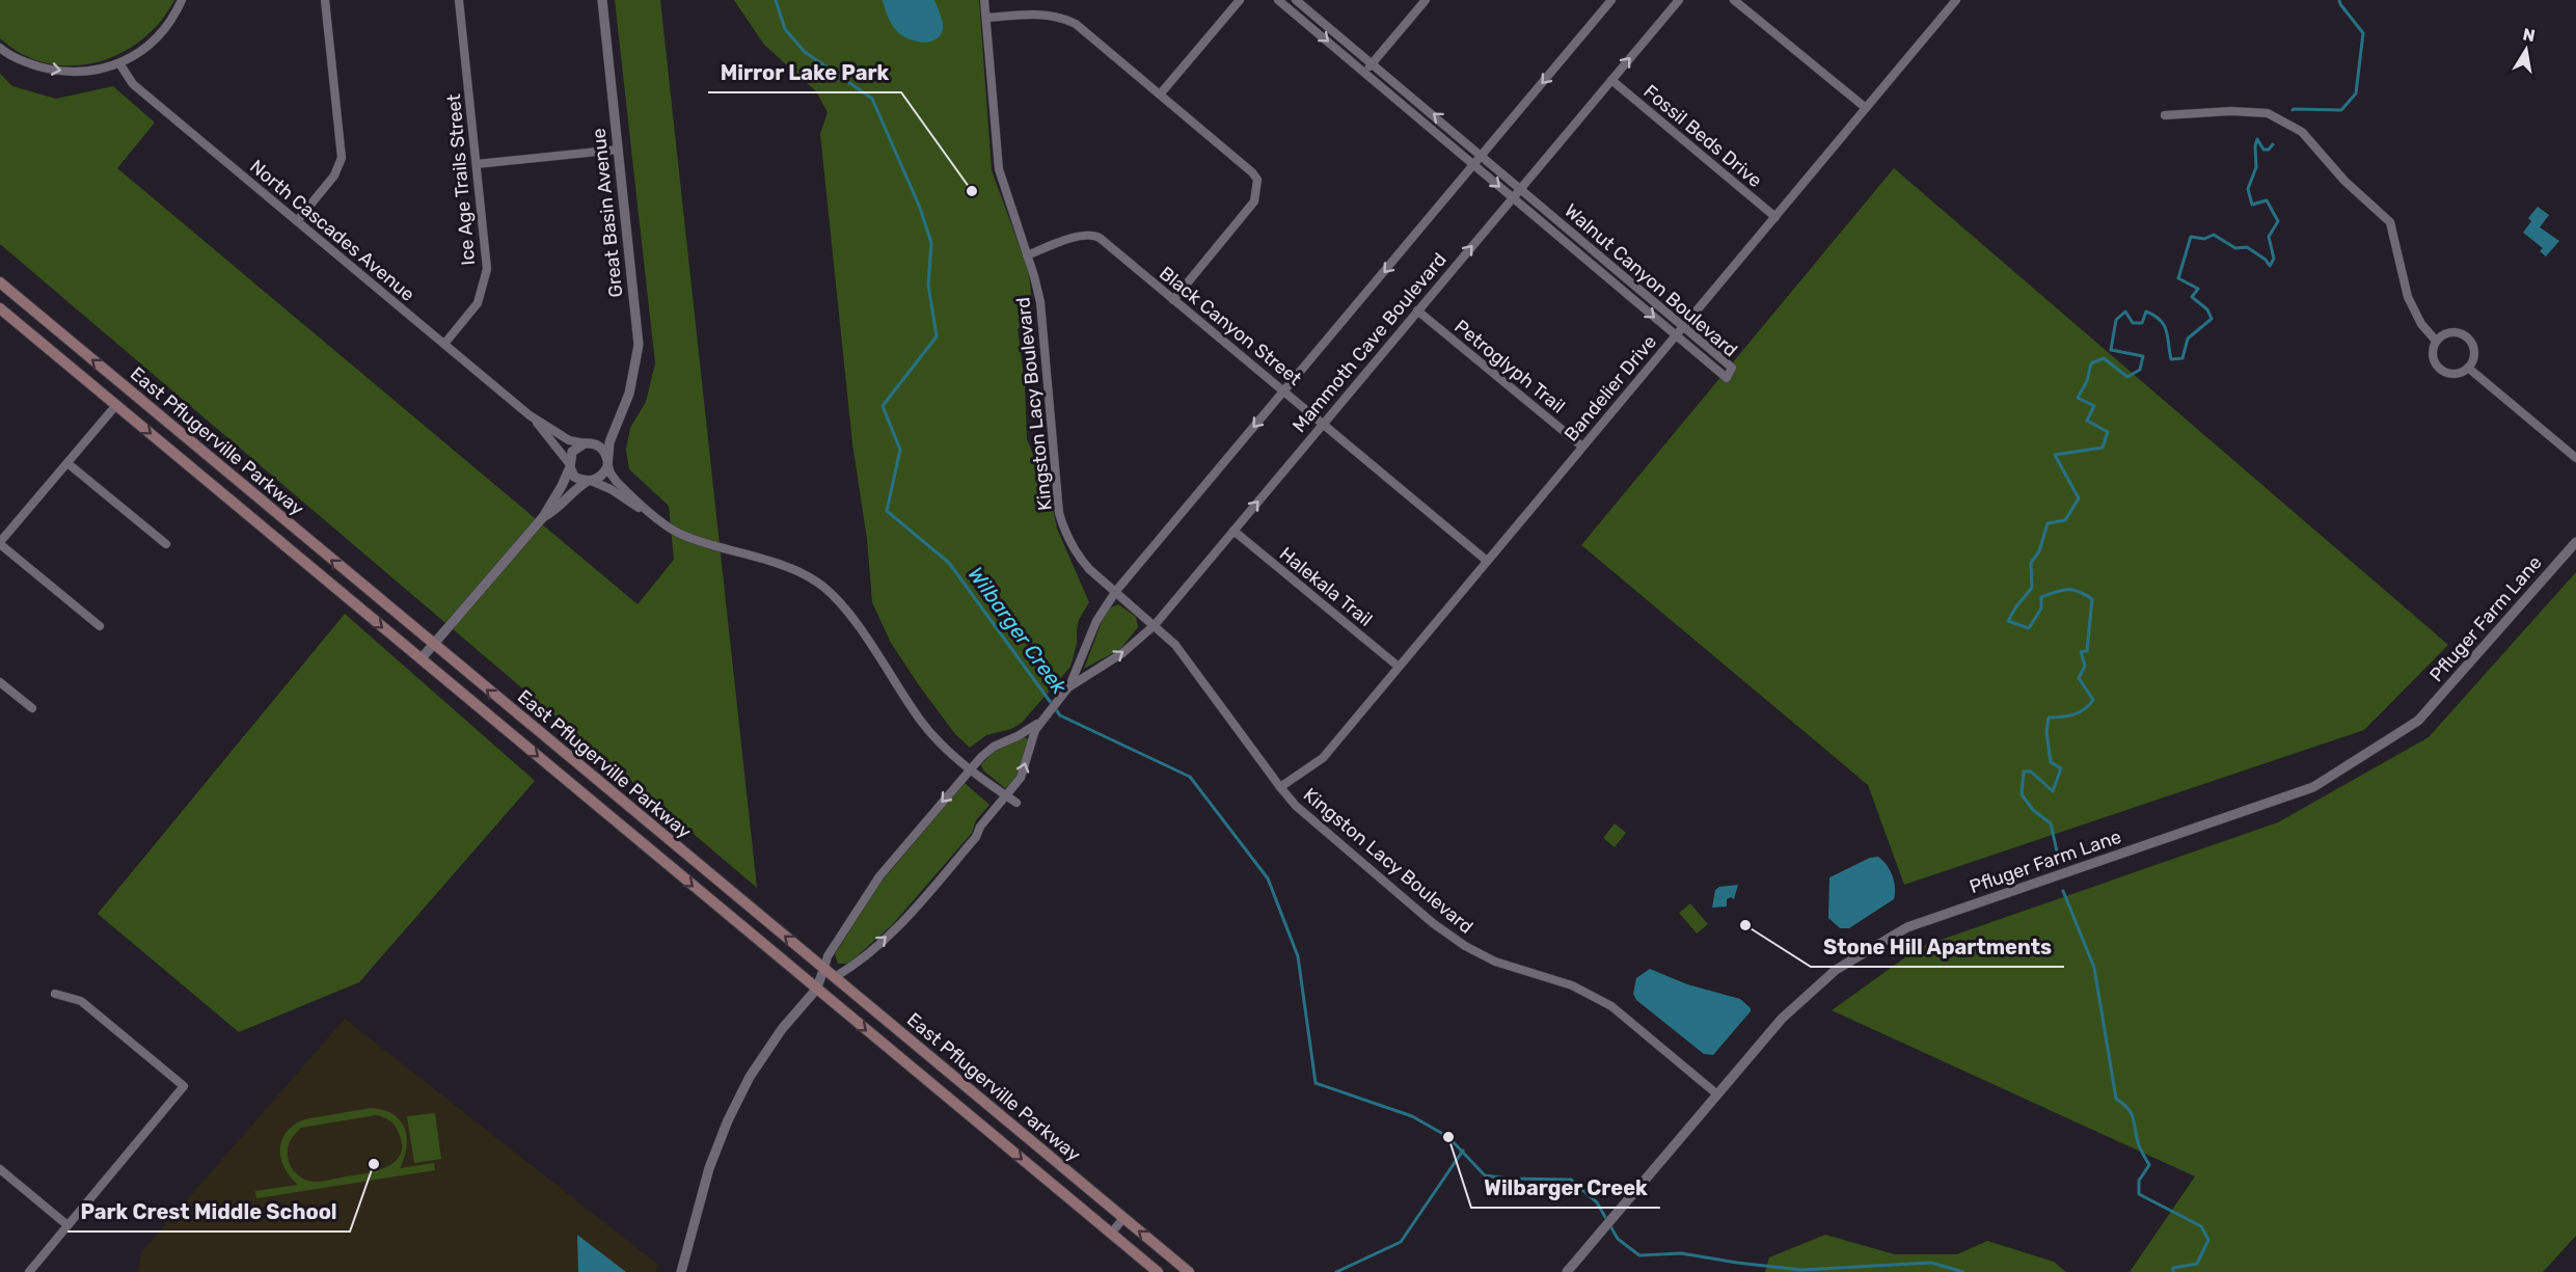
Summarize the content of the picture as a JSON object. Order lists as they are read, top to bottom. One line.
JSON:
{"streets":{"main road":["East Pflugerville Parkway"],"street":["Fossil Beds Drive","Ice Age Trails Street","Great Basin Avenue","North Cascades Avenue","Walnut Canyon Boulevard","Black Canyon Street","Mammoth Cave Boulevard","Petroglyph Trail","Bandelier Drive","Kingston Lacy Boulevard","Halekala Trail","Pfluger Farm Lane"]},"crossings":[["Fossil Beds Drive","Mammoth Cave Boulevard"],["Fossil Beds Drive","Bandelier Drive"],["Ice Age Trails Street","North Cascades Avenue"],["Great Basin Avenue","North Cascades Avenue"],["Walnut Canyon Boulevard","Mammoth Cave Boulevard"],["Walnut Canyon Boulevard","Bandelier Drive"],["Black Canyon Street","Mammoth Cave Boulevard"],["Black Canyon Street","Bandelier Drive"],["Black Canyon Street","Kingston Lacy Boulevard"],["Mammoth Cave Boulevard","Petroglyph Trail"],["Mammoth Cave Boulevard","Kingston Lacy Boulevard"],["Mammoth Cave Boulevard","East Pflugerville Parkway"],["Mammoth Cave Boulevard","Halekala Trail"],["Petroglyph Trail","Bandelier Drive"],["Bandelier Drive","Kingston Lacy Boulevard"],["Bandelier Drive","Halekala Trail"],["Kingston Lacy Boulevard","Pfluger Farm Lane"]],"water":["Wilbarger Creek"],"places":["Mirror Lake Park","Stone Hill Apartments","Wilbarger Creek","Park Crest Middle School"],"north":"top"}
